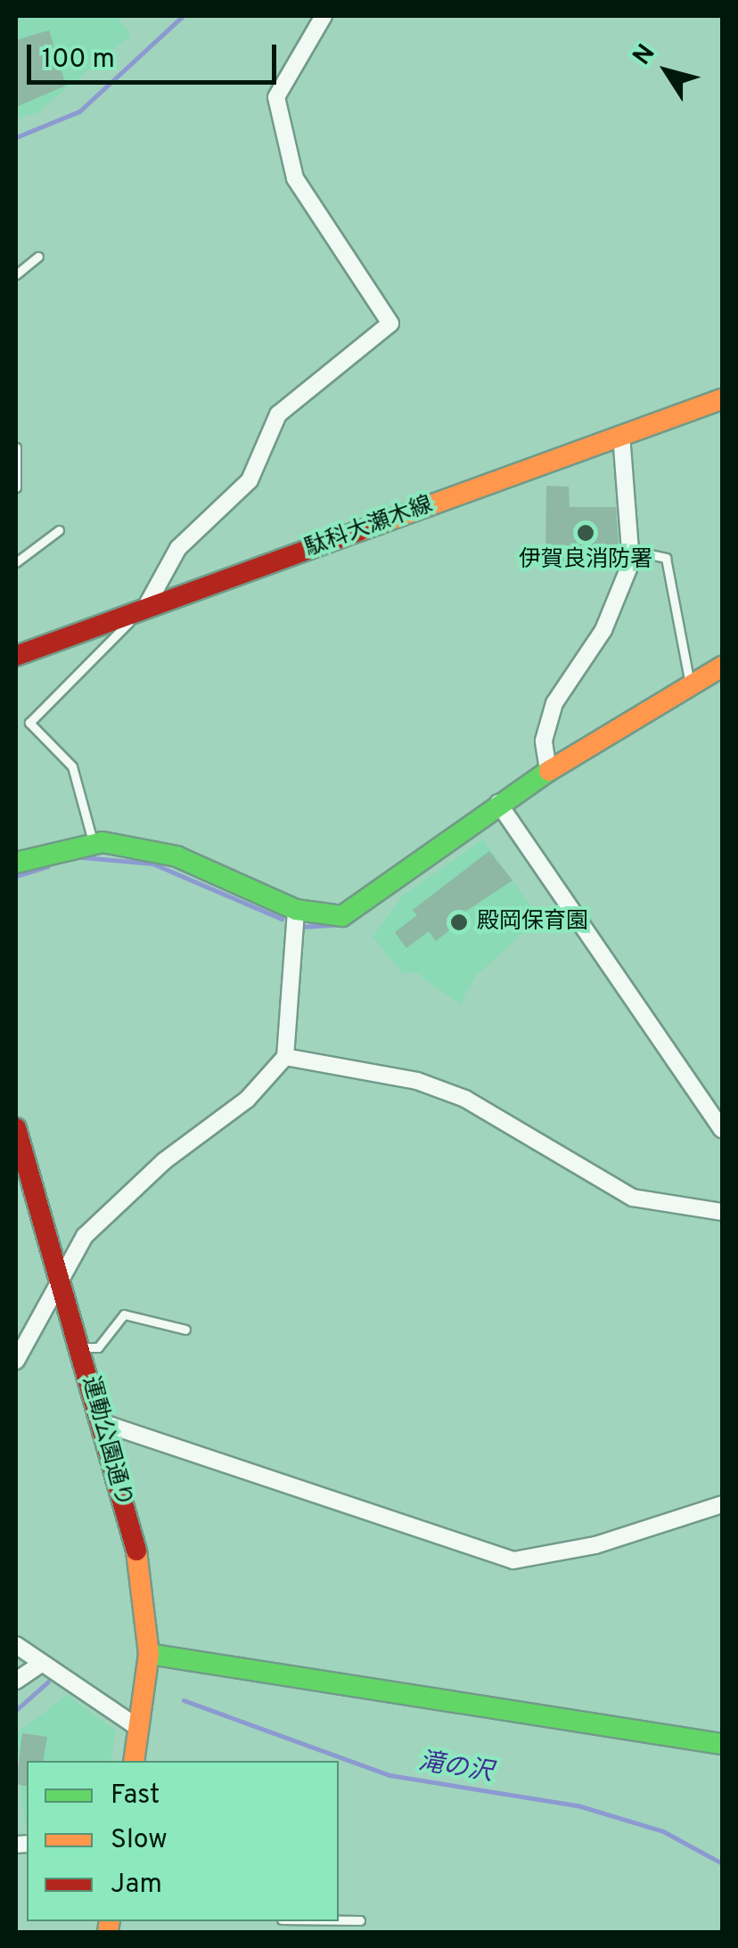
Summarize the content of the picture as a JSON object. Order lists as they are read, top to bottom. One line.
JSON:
{"streets":{"street":["駄科大瀬木線","運動公園通り"]},"water":["滝の沢"],"places":["伊賀良消防署","殿岡保育園"],"legend":["Fast","Slow","Jam"],"scale_bar":"100 m","north":"top left"}
